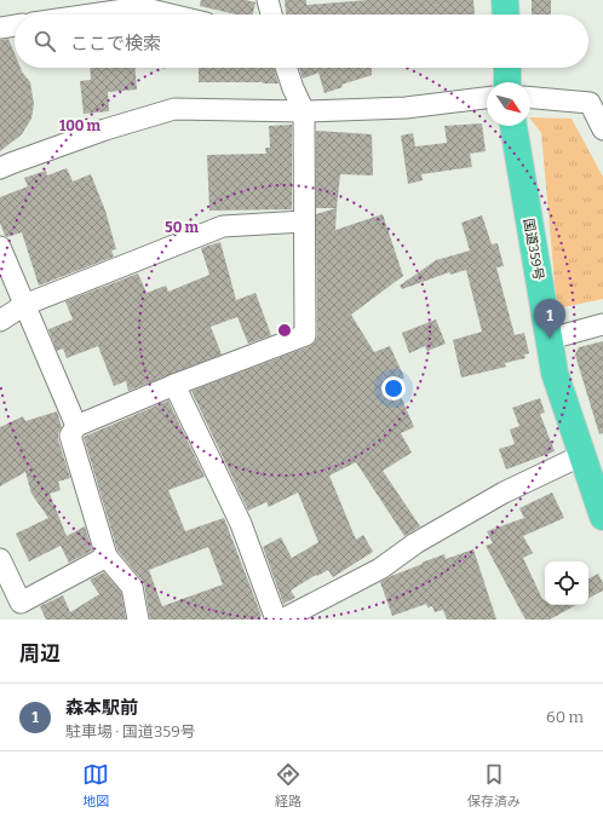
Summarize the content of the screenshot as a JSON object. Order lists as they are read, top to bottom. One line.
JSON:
{"streets":{"highway":["国道359号"]},"north":"bottom right","page":{"search":"ここで検索","pins":"1","heading":"周辺","list":[{"mark":"1","name":"森本駅前","note":"駐車場 · 国道359号","value":"60 m"}],"nav":["地図","経路","保存済み"]},"rings":["100 m","50 m"]}
